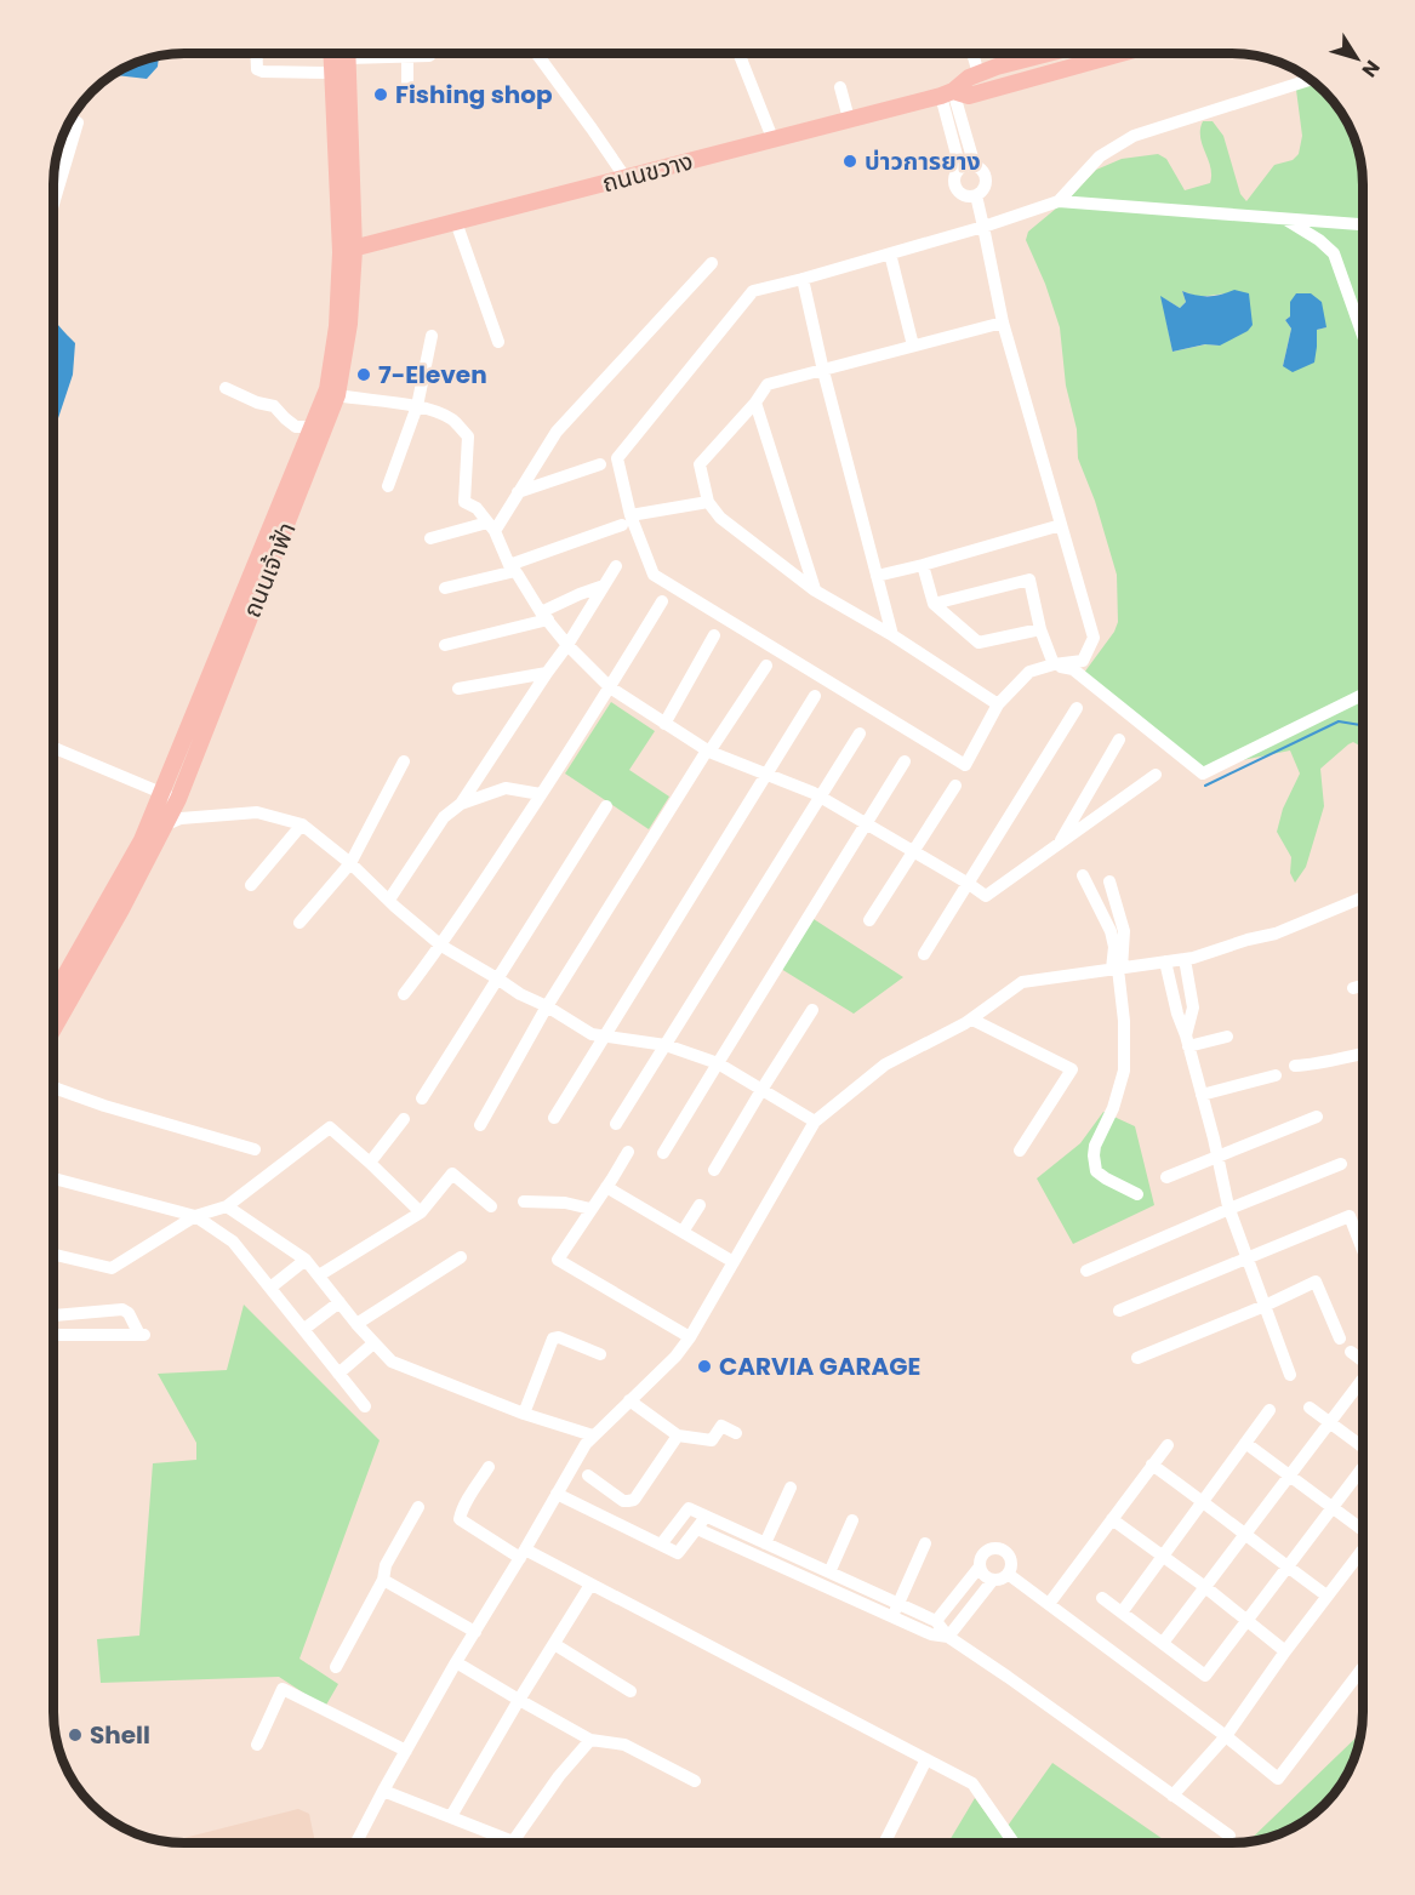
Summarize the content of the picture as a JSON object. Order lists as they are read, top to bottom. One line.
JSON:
{"streets":{"main road":["ถนนขวาง","ถนนเจ้าฟ้า"]},"crossings":[["ถนนขวาง","ถนนเจ้าฟ้า"]],"places":["Fishing shop","บ่าวการยาง","7-Eleven","CARVIA GARAGE","Shell"],"north":"bottom right"}
